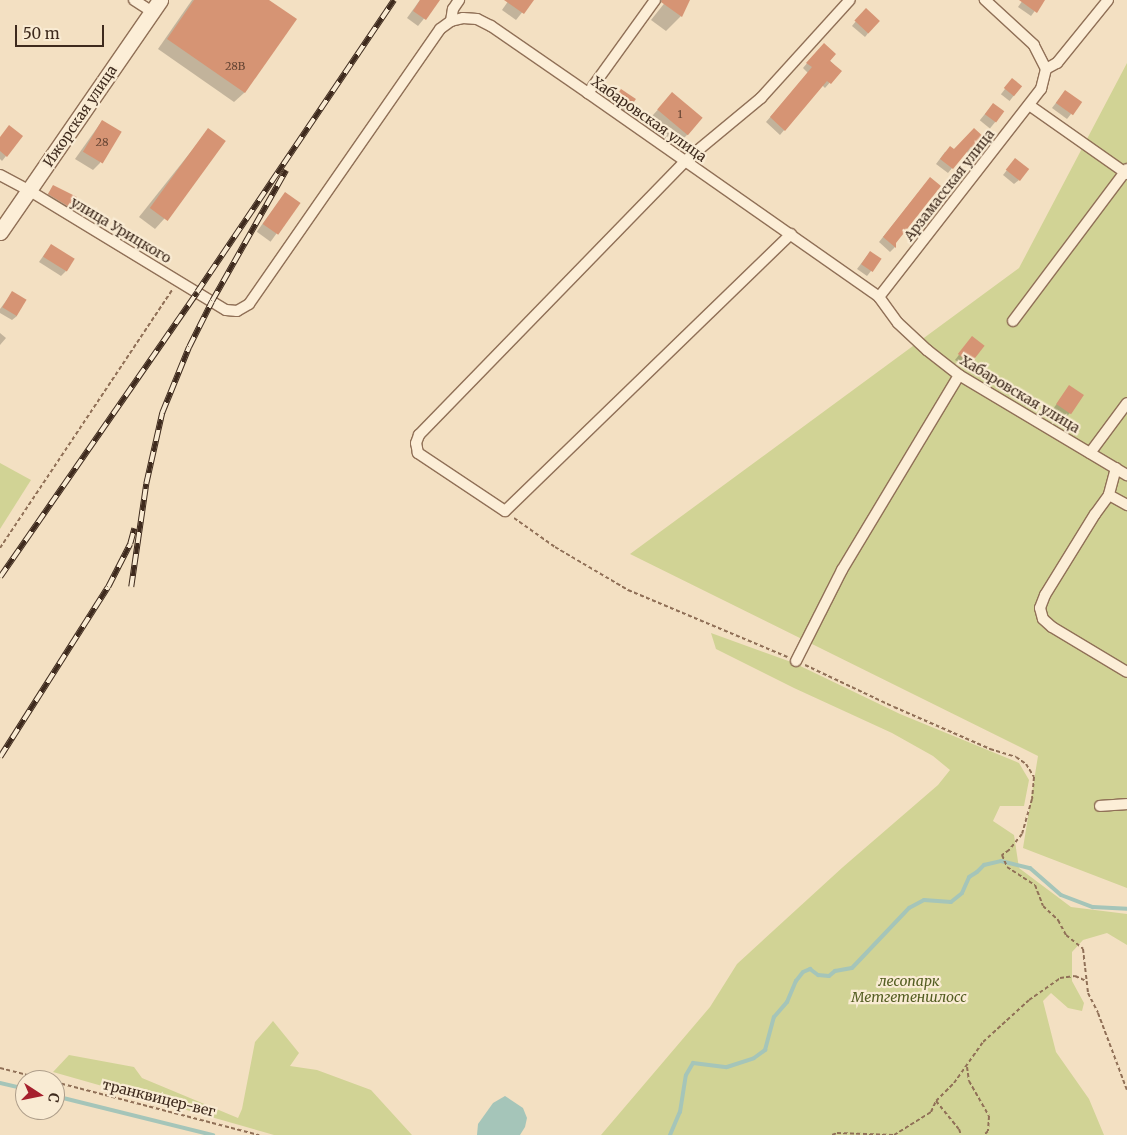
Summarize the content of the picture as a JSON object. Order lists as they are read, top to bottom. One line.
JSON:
{"streets":{"street":["Ижорская улица","Хабаровская улица","Арзамасская улица","улица Урицкого"],"path":["транквицер-вег"]},"crossings":[["Ижорская улица","улица Урицкого"],["Хабаровская улица","Арзамасская улица"],["Хабаровская улица","улица Урицкого"]],"parks":["лесопарк Метгетеншлосс"],"house_numbers":["28В","1","28"],"scale_bar":"50 m","north":"right"}
